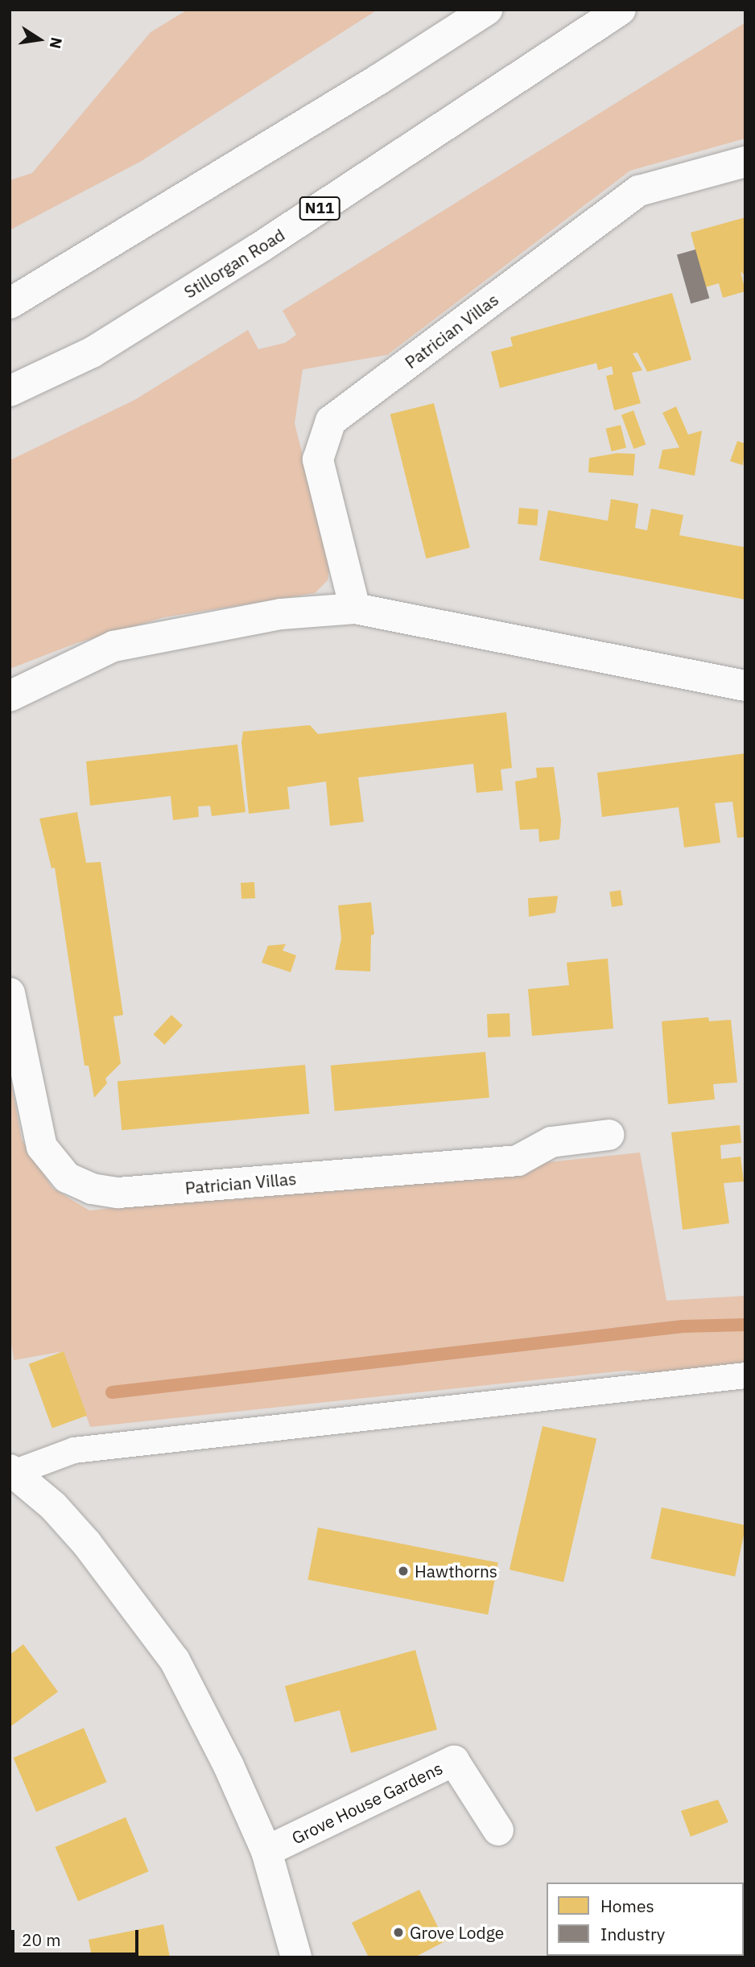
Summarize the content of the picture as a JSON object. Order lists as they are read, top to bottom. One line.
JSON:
{"streets":{"main road":["N11","Stillorgan Road","Patrician Villas","Grove House Gardens"]},"places":["Hawthorns","Grove Lodge"],"legend":["Homes","Industry"],"scale_bar":"20 m","north":"right"}
